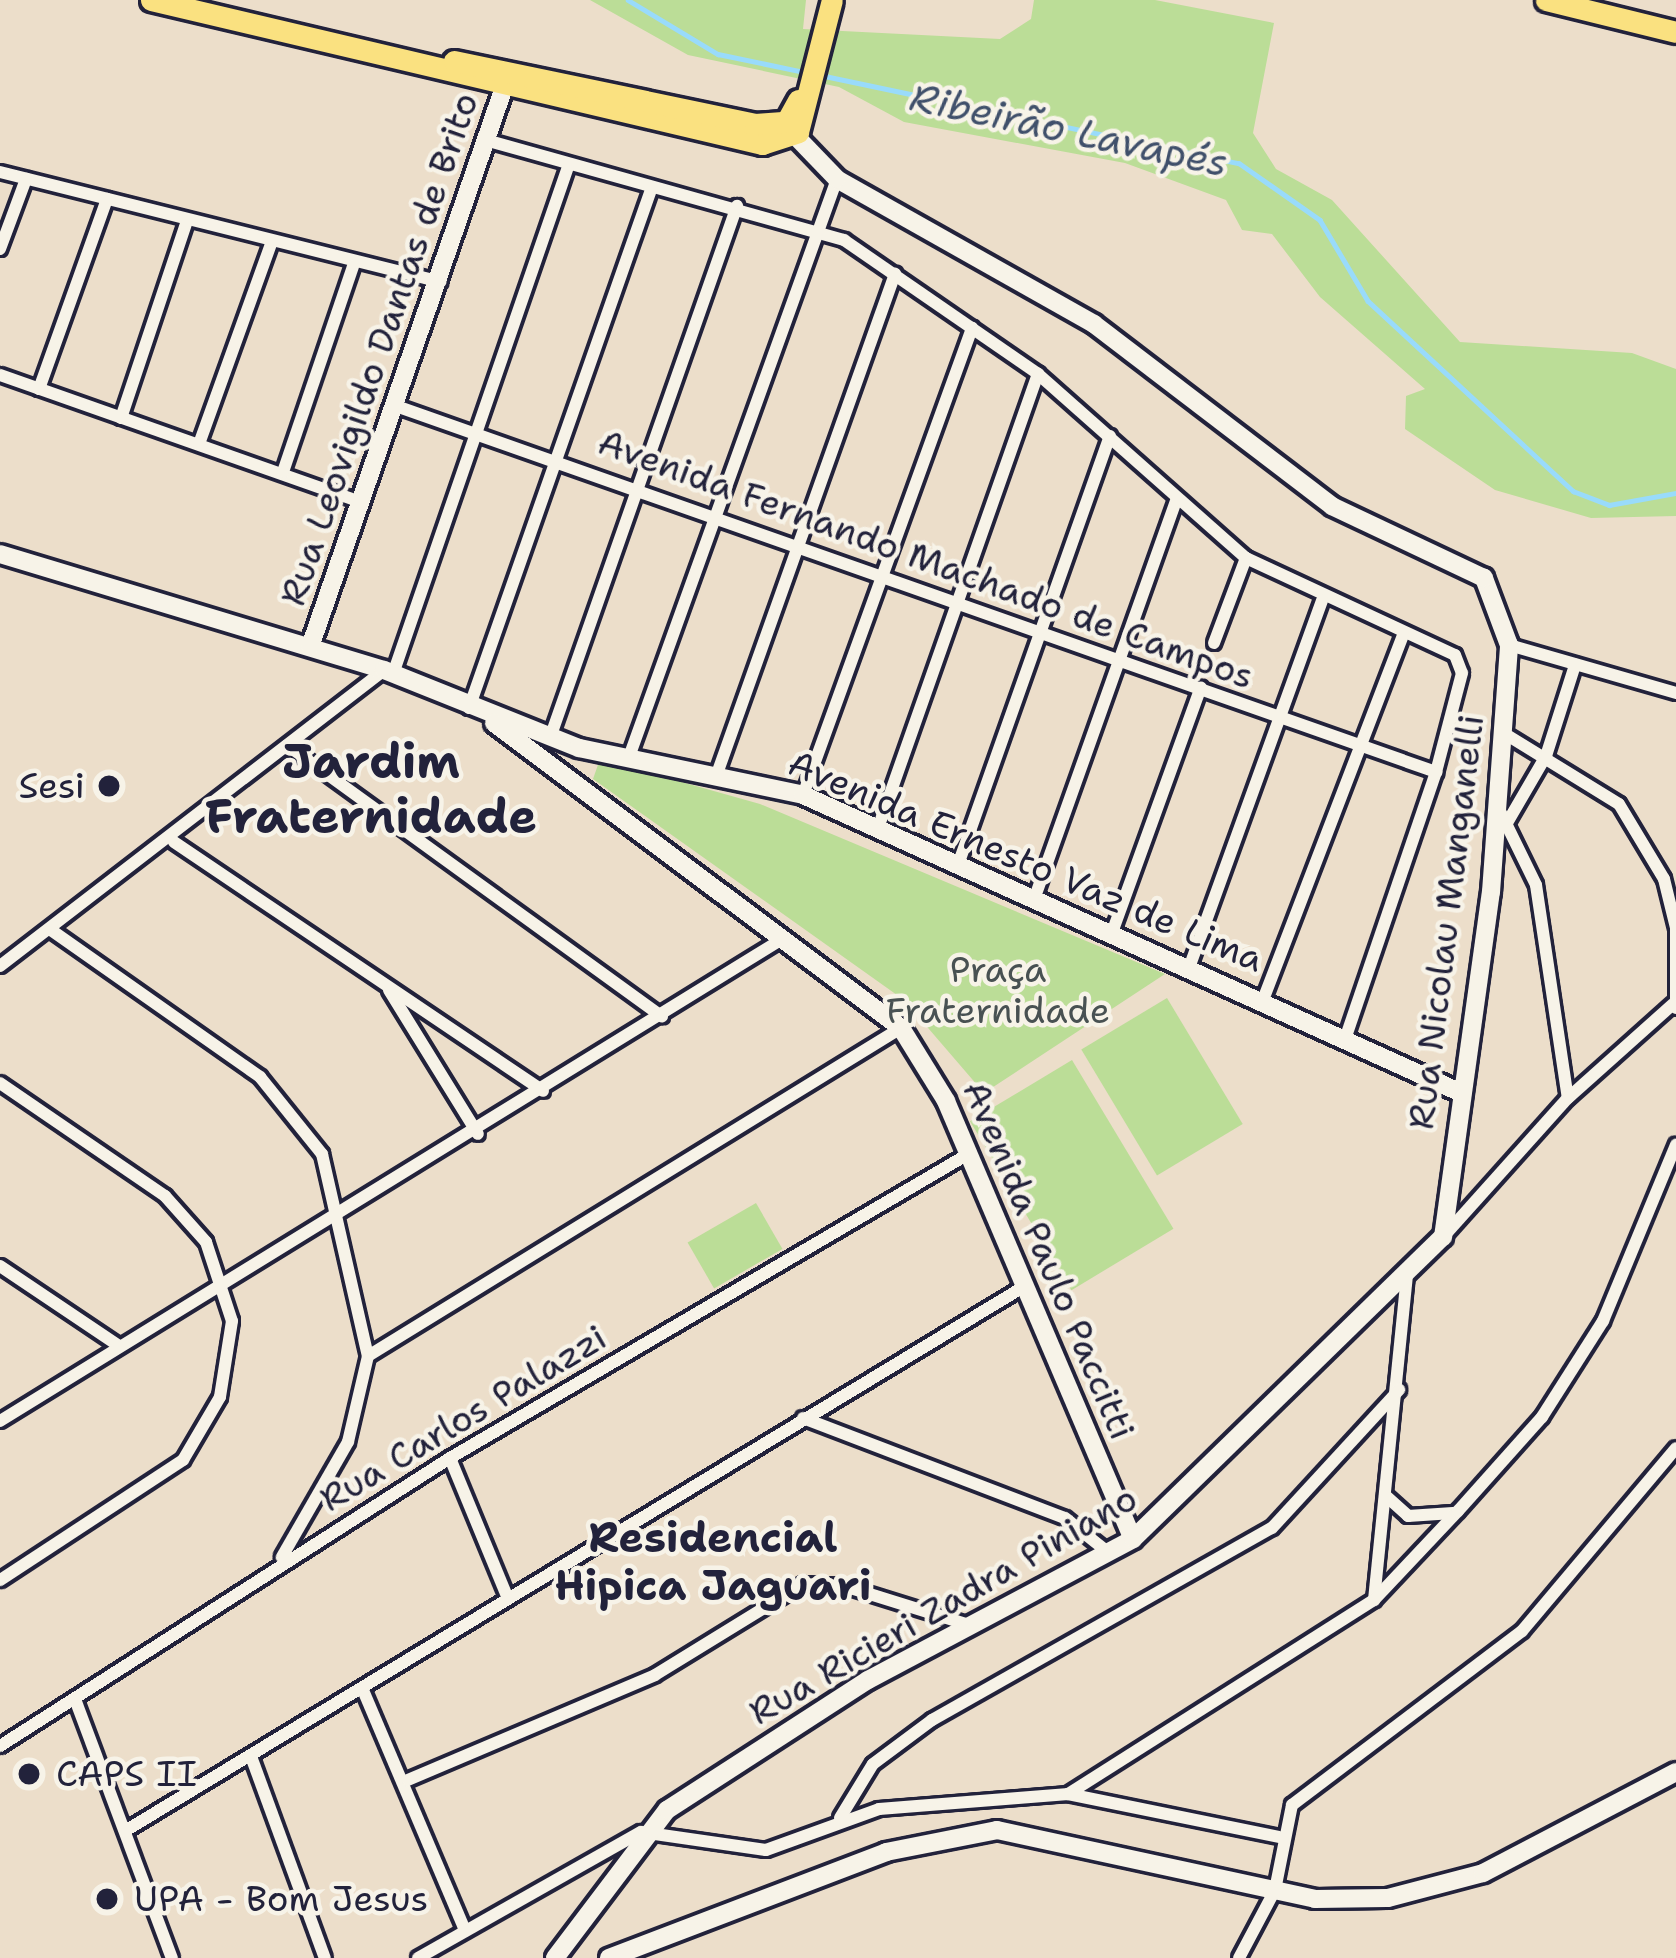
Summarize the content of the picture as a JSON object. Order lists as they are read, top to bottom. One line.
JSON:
{"streets":{"street":["Rua Leovigildo Dantas de Brito","Avenida Fernando Machado de Campos","Avenida Ernesto Vaz de Lima","Rua Nicolau Manganelli","Avenida Paulo Paccitti","Rua Carlos Palazzi","Rua Ricieri Zadra Piniano"]},"crossings":[["Rua Leovigildo Dantas de Brito","Avenida Fernando Machado de Campos"],["Avenida Ernesto Vaz de Lima","Rua Nicolau Manganelli"],["Avenida Ernesto Vaz de Lima","Avenida Paulo Paccitti"],["Rua Nicolau Manganelli","Rua Ricieri Zadra Piniano"],["Avenida Paulo Paccitti","Rua Carlos Palazzi"],["Avenida Paulo Paccitti","Rua Ricieri Zadra Piniano"]],"districts":["Jardim Fraternidade","Residencial Hipica Jaguari"],"water":["Ribeirão Lavapés"],"parks":["Praça Fraternidade"],"places":["Sesi","CAPS II","UPA - Bom Jesus"]}
